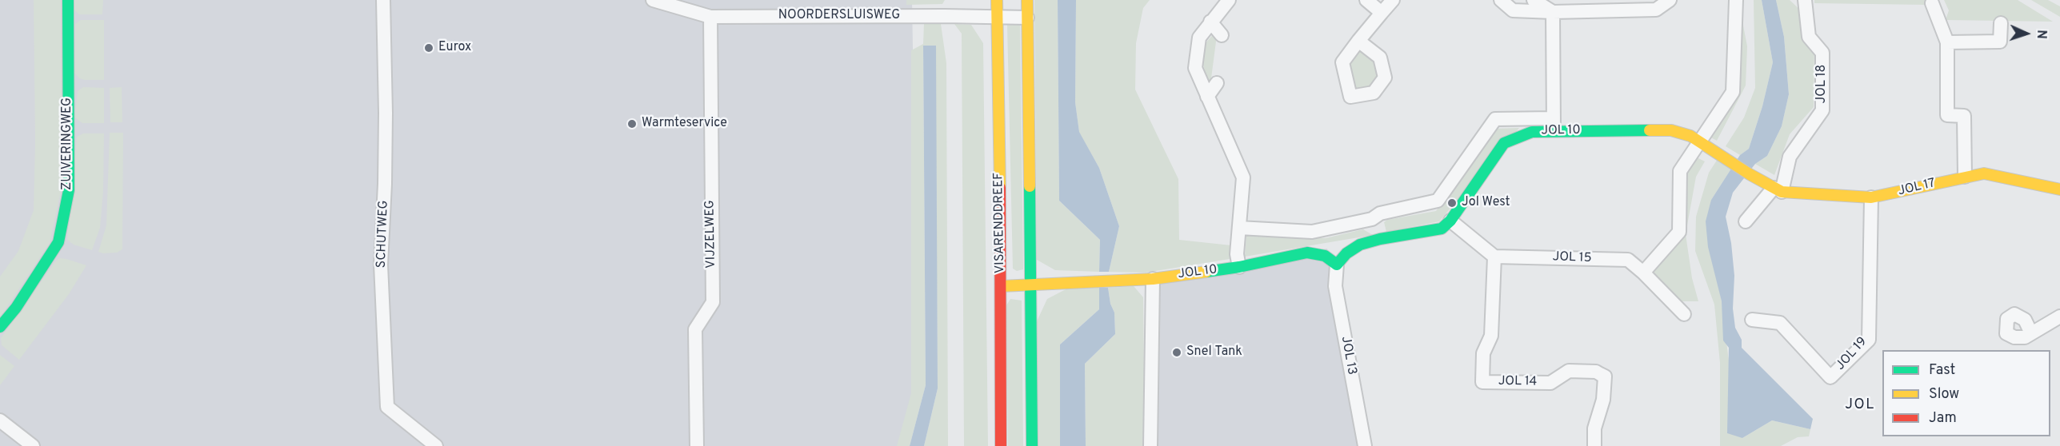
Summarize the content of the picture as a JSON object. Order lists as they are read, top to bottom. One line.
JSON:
{"streets":{"street":["NOORDERSLUISWEG","JOL 18","JOL 10","ZUIVERINGWEG","JOL 17","VISARENDDREEF","SCHUTWEG","VIJZELWEG","JOL 15","JOL 19","JOL 13","JOL 14"]},"crossings":[["NOORDERSLUISWEG","VISARENDDREEF"],["NOORDERSLUISWEG","VIJZELWEG"],["JOL 18","JOL 17"],["JOL 10","JOL 17"],["JOL 10","VISARENDDREEF"],["JOL 10","JOL 13"],["JOL 17","JOL 19"],["JOL 15","JOL 14"]],"districts":["JOL"],"places":["Eurox","Warmteservice","Jol West","Snel Tank"],"legend":["Fast","Slow","Jam"],"north":"right"}
